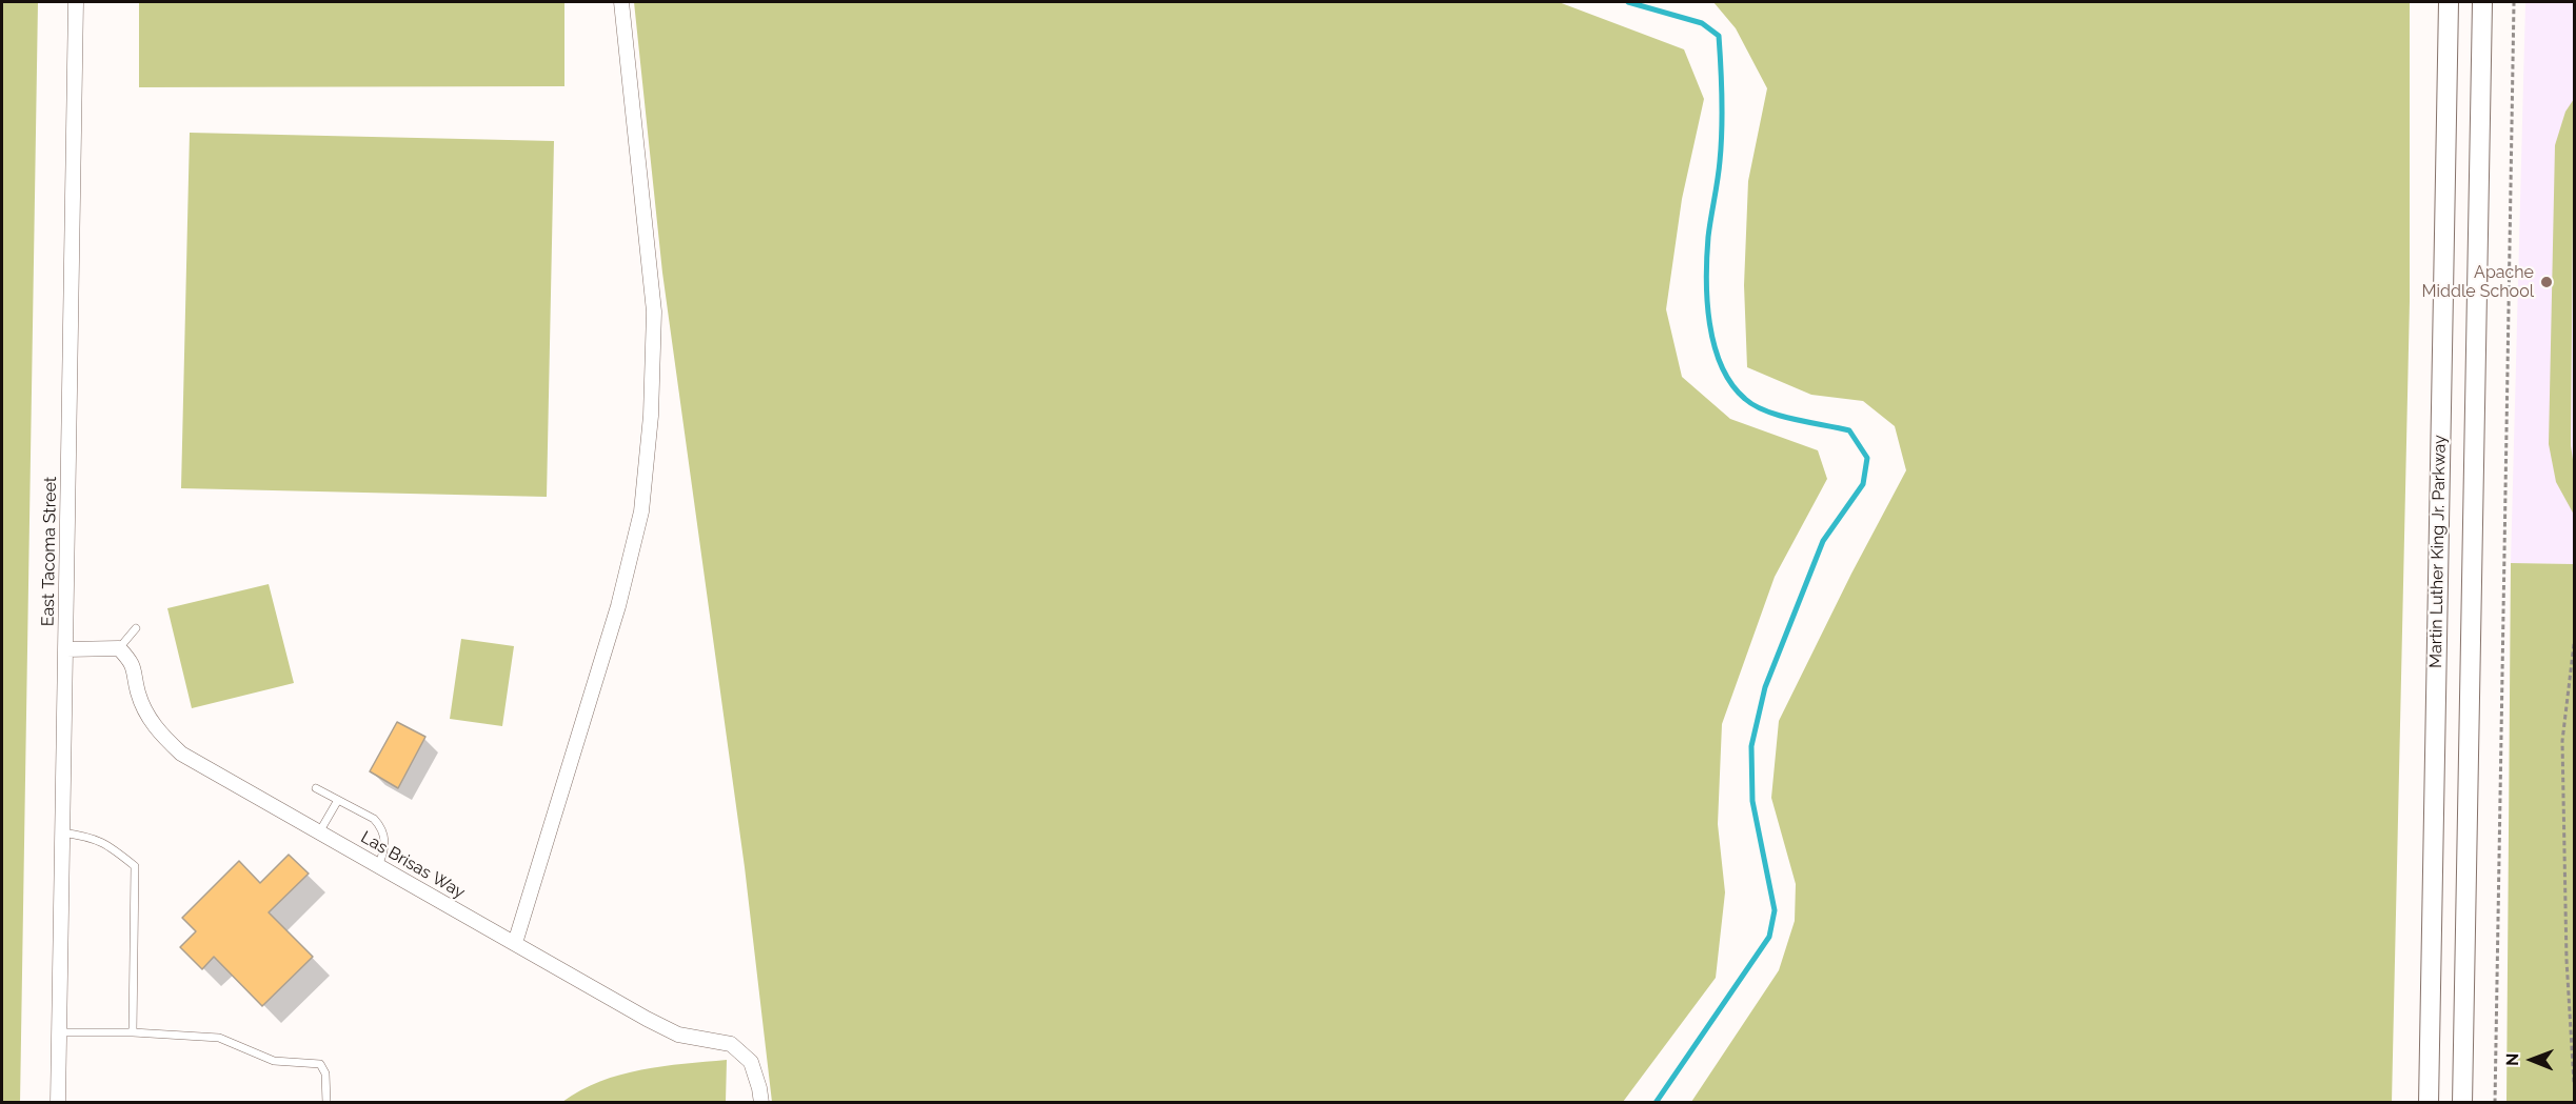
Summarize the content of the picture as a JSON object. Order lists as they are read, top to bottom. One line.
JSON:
{"streets":{"street":["East Tacoma Street","Martin Luther King Jr. Parkway","Las Brisas Way"]},"places":["Apache Middle School"],"north":"left"}
